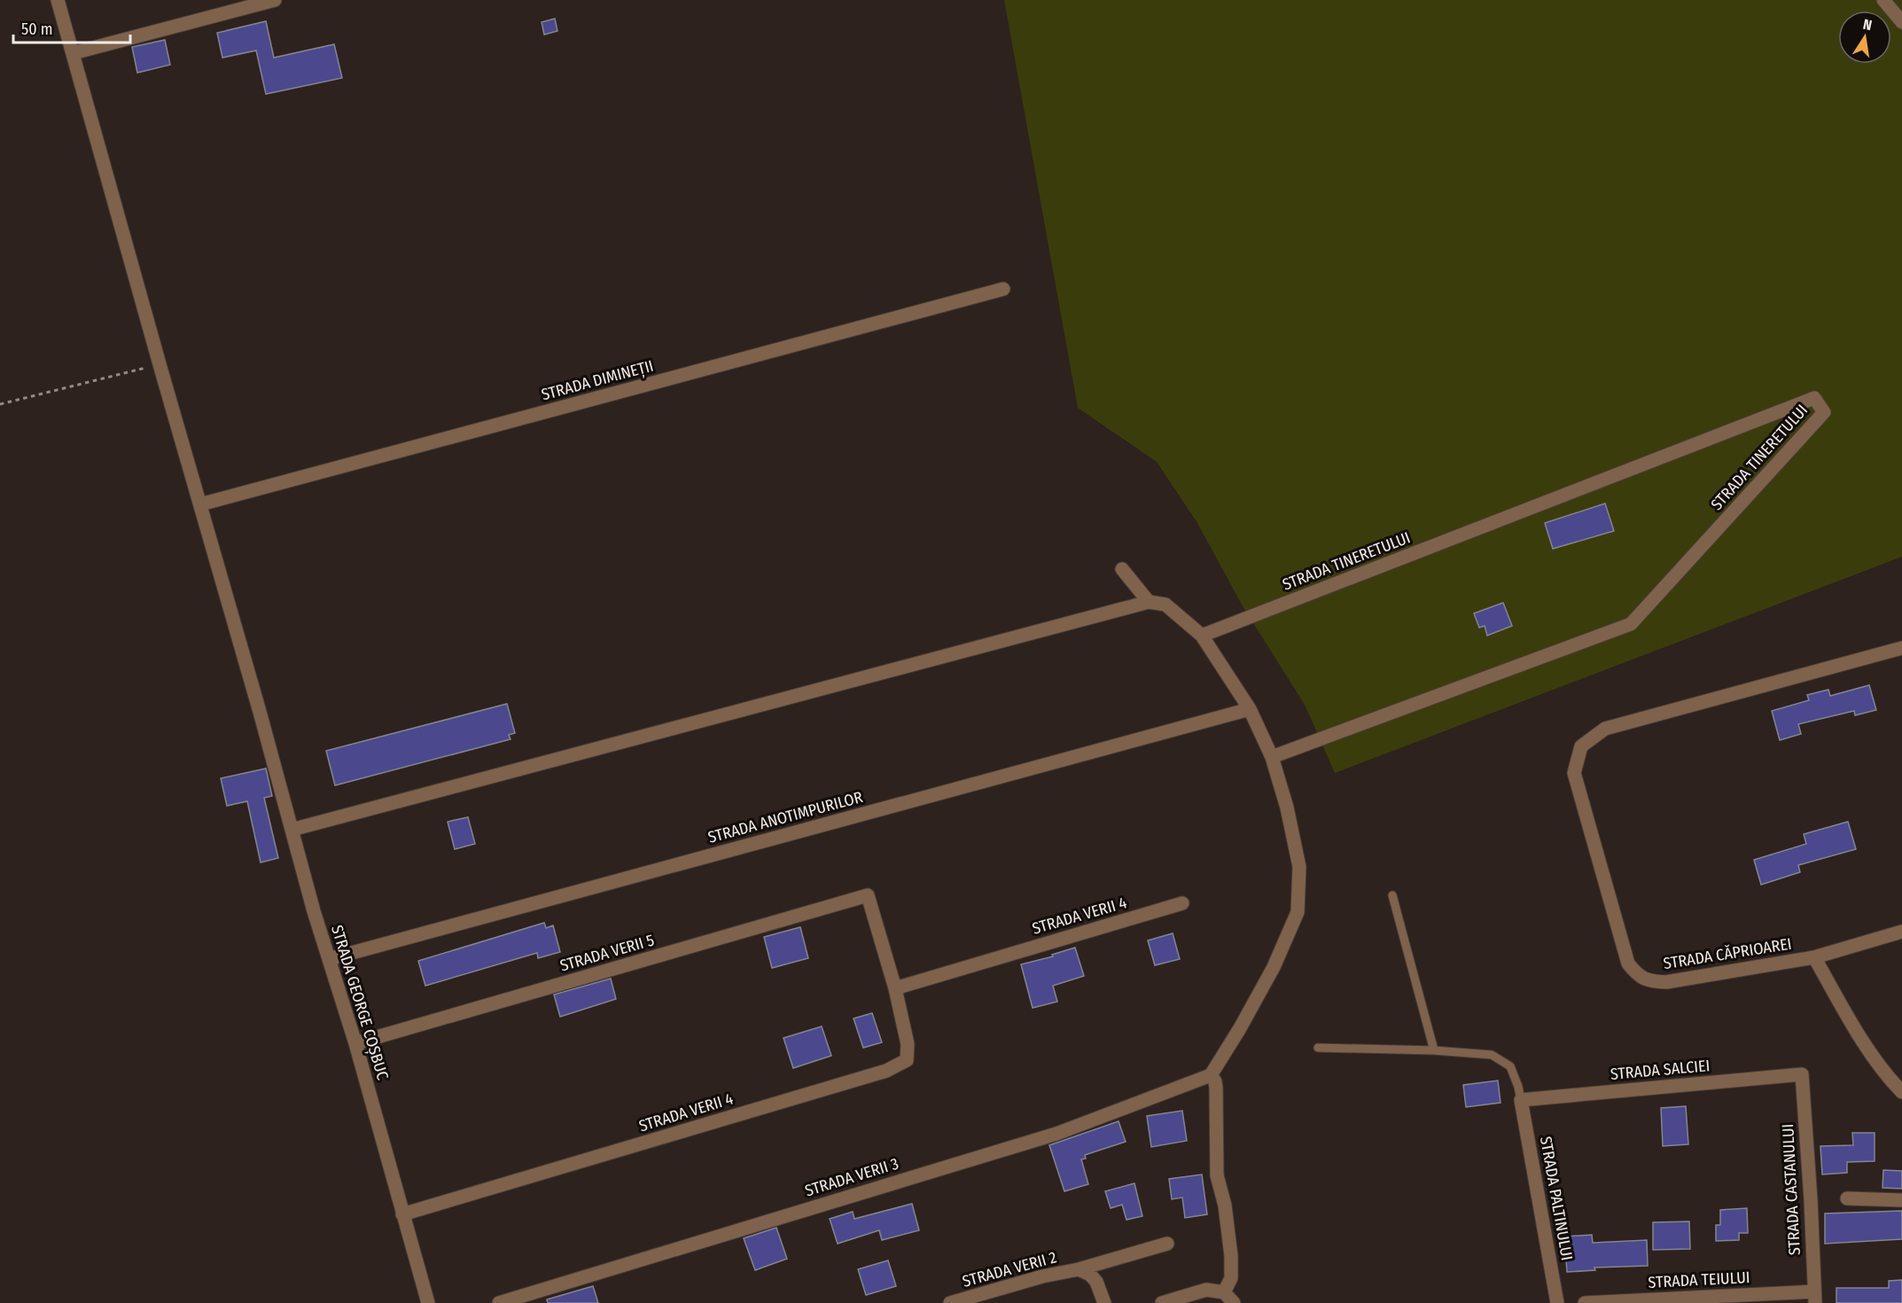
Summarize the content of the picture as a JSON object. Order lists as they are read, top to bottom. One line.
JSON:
{"streets":{"street":["STRADA DIMINEȚII","STRADA TINERETULUI","STRADA ANOTIMPURILOR","STRADA VERII 4","STRADA VERII 5","STRADA CĂPRIOAREI","STRADA GEORGE COȘBUC","STRADA SALCIEI","STRADA VERII 3","STRADA CASTANULUI","STRADA PALTINULUI","STRADA VERII 2","STRADA TEIULUI"]},"crossings":[["STRADA DIMINEȚII","STRADA GEORGE COȘBUC"],["STRADA ANOTIMPURILOR","STRADA GEORGE COȘBUC"],["STRADA VERII 4","STRADA VERII 5"],["STRADA VERII 4","STRADA GEORGE COȘBUC"],["STRADA VERII 5","STRADA GEORGE COȘBUC"],["STRADA SALCIEI","STRADA CASTANULUI"],["STRADA SALCIEI","STRADA PALTINULUI"],["STRADA CASTANULUI","STRADA TEIULUI"]],"scale_bar":"50 m","north":"top"}
